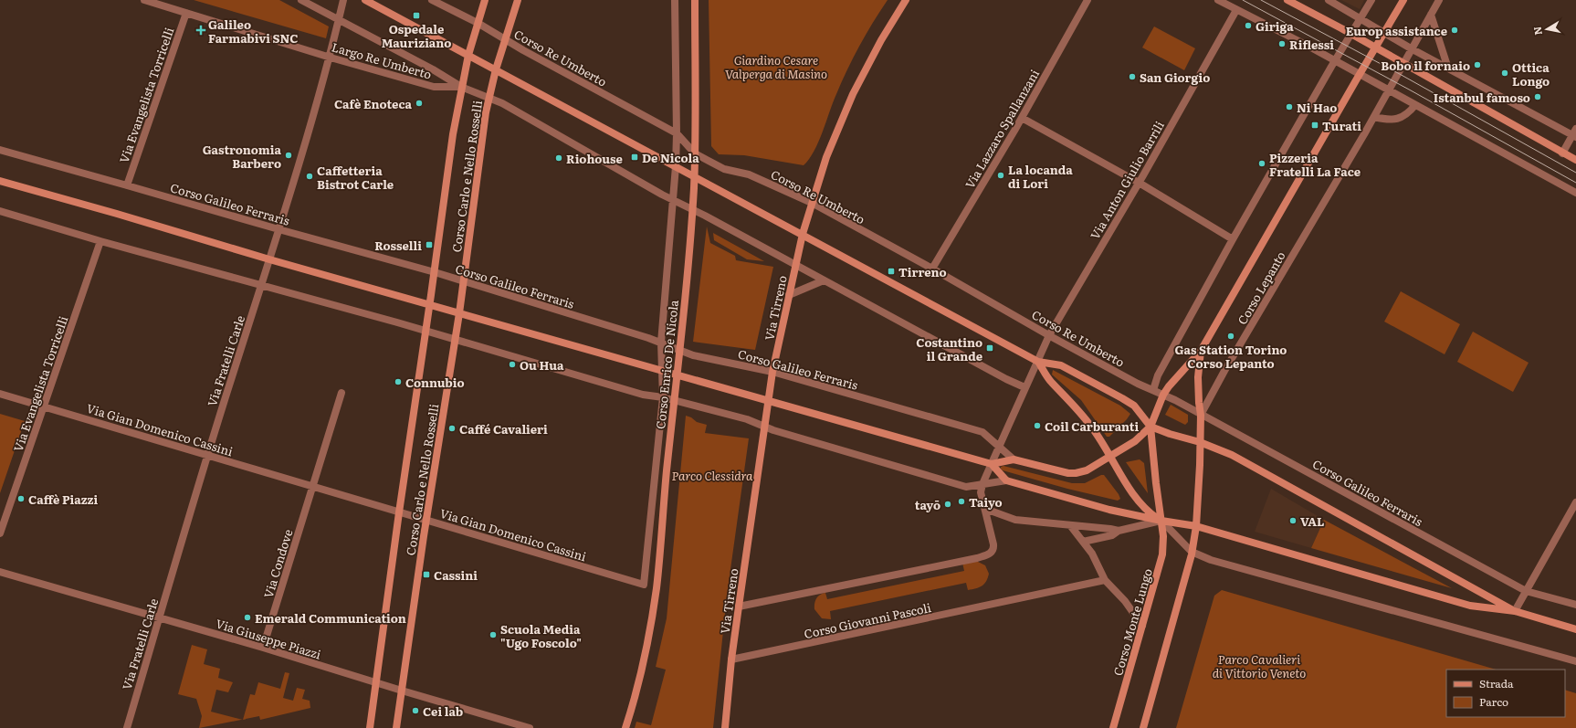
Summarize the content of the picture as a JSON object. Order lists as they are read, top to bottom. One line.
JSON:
{"streets":{"main road":["Corso Carlo e Nello Rosselli","Corso Lepanto","Via Tirreno","Corso Enrico De Nicola","Corso Monte Lungo"],"street":["Corso Re Umberto","Largo Re Umberto","Via Evangelista Torricelli","Via Lazzaro Spallanzani","Via Anton Giulio Barrili","Corso Galileo Ferraris","Via Fratelli Carle","Via Gian Domenico Cassini","Via Condove","Corso Giovanni Pascoli","Via Giuseppe Piazzi"]},"crossings":[["Corso Re Umberto","Via Lazzaro Spallanzani"],["Corso Re Umberto","Corso Carlo e Nello Rosselli"],["Corso Re Umberto","Via Anton Giulio Barrili"],["Corso Re Umberto","Corso Galileo Ferraris"],["Corso Re Umberto","Via Tirreno"],["Corso Re Umberto","Corso Enrico De Nicola"],["Largo Re Umberto","Via Evangelista Torricelli"],["Largo Re Umberto","Corso Carlo e Nello Rosselli"],["Largo Re Umberto","Via Fratelli Carle"],["Via Evangelista Torricelli","Corso Galileo Ferraris"],["Via Evangelista Torricelli","Via Gian Domenico Cassini"],["Corso Carlo e Nello Rosselli","Corso Galileo Ferraris"],["Corso Carlo e Nello Rosselli","Via Gian Domenico Cassini"],["Corso Carlo e Nello Rosselli","Via Giuseppe Piazzi"],["Via Anton Giulio Barrili","Corso Galileo Ferraris"],["Corso Galileo Ferraris","Corso Lepanto"],["Corso Galileo Ferraris","Via Tirreno"],["Corso Galileo Ferraris","Via Fratelli Carle"],["Corso Galileo Ferraris","Corso Enrico De Nicola"],["Corso Lepanto","Corso Monte Lungo"],["Via Tirreno","Corso Giovanni Pascoli"],["Via Fratelli Carle","Via Gian Domenico Cassini"],["Via Fratelli Carle","Via Giuseppe Piazzi"],["Corso Enrico De Nicola","Via Gian Domenico Cassini"],["Via Gian Domenico Cassini","Via Condove"],["Via Condove","Via Giuseppe Piazzi"]],"parks":["Giardino Cesare Valperga di Masino","Parco Clessidra","Parco Cavalieri di Vittorio Veneto"],"places":{"transit":["Ospedale Mauriziano","Turati","De Nicola","Rosselli","Tirreno","Costantino il Grande","Cassini"],"other":["Giriga","Europ assistance","Riflessi","Bobo il fornaio","Ottica Longo","San Giorgio","Istanbul famoso","Cafè Enoteca","Ni Hao","Gastronomia Barbero","Riohouse","Pizzeria Fratelli La Face","La locanda di Lori","Caffetteria Bistrot Carle","Gas Station Torino Corso Lepanto","Ou Hua","Connubio","Coil Carburanti","Caffé Cavalieri","Caffè Piazzi","Taiyo","tayō","VAL","Emerald Communication","Scuola Media \"Ugo Foscolo\"","Cei lab"],"health":["Galileo Farmabivi SNC"]},"legend":["Strada","Parco"],"north":"left"}
